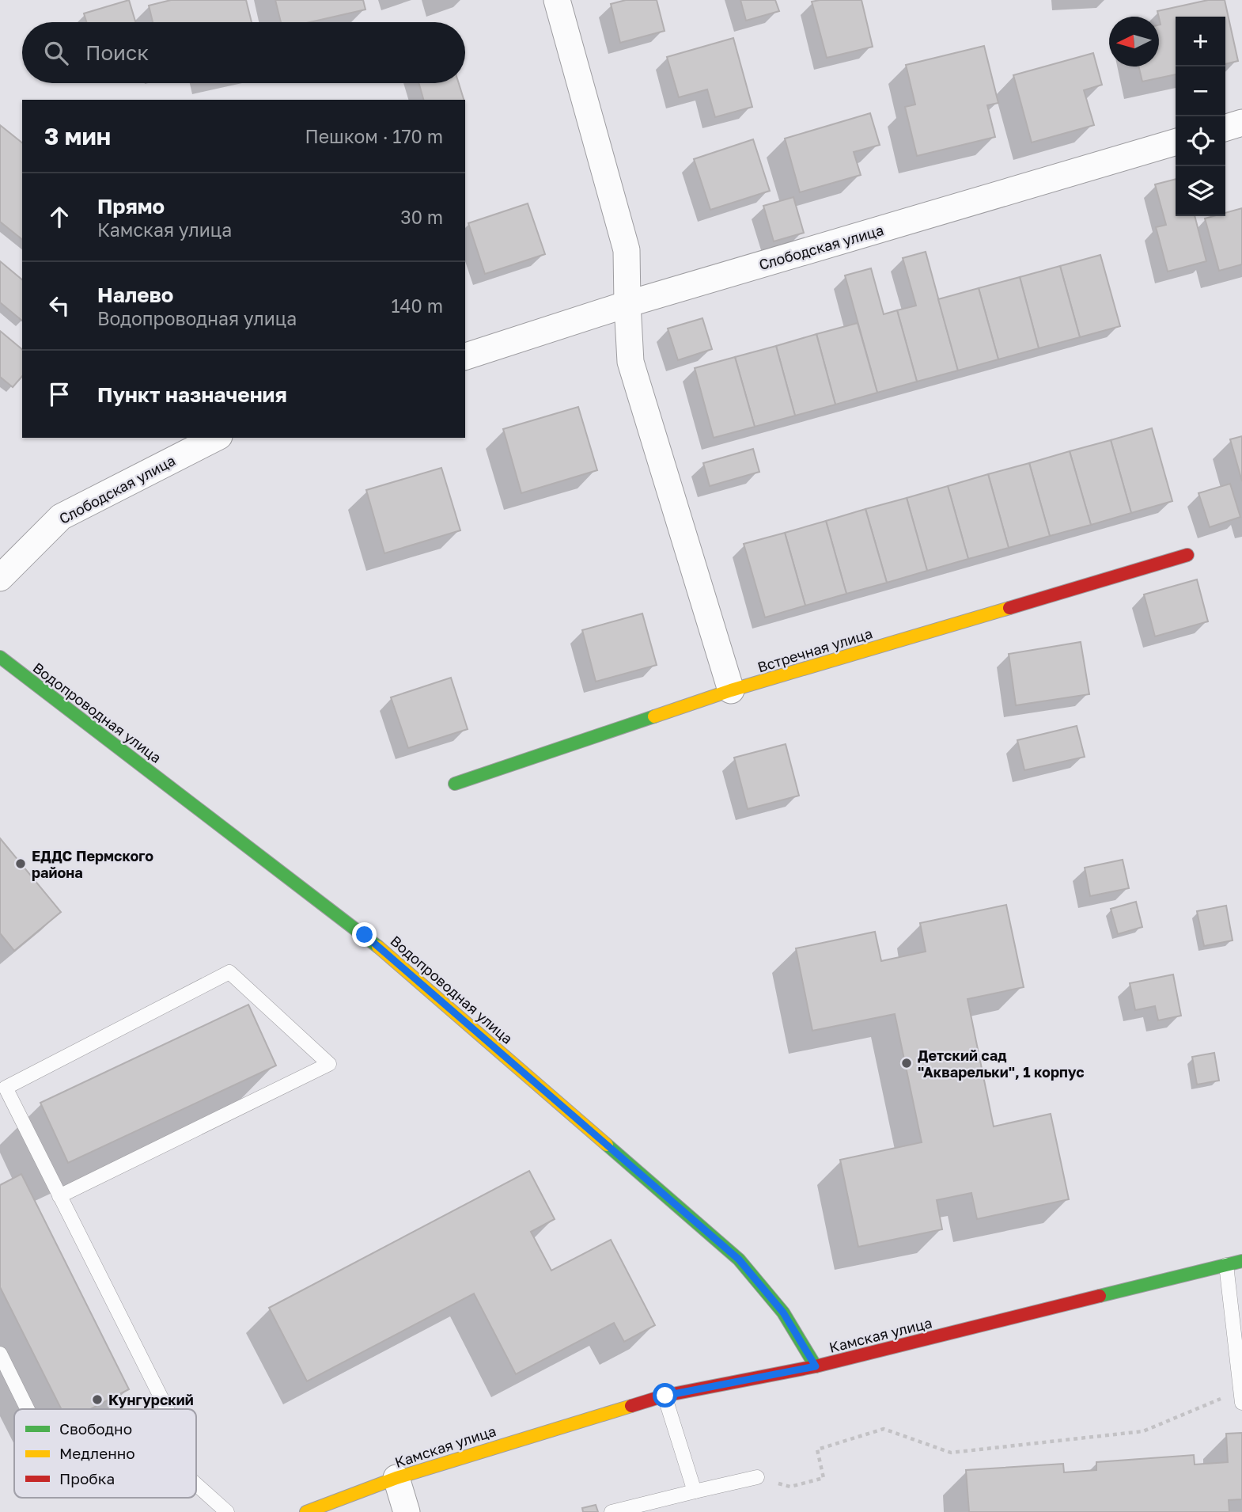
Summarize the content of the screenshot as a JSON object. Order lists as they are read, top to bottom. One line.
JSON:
{"streets":{"street":["Слободская улица","Встречная улица","Водопроводная улица","Камская улица"]},"crossings":[["Водопроводная улица","Камская улица"]],"places":["ЕДДС Пермского района","Детский сад \"Акварельки\", 1 корпус","Кунгурский"],"legend":["Свободно","Медленно","Пробка"],"north":"left","page":{"map_buttons":["+","−"],"search":"Поиск","heading":["3 мин","Пешком · 170 m"],"list":[["Прямо","Камская улица","30 m"],["Налево","Водопроводная улица","140 m"],"Пункт назначения"]}}
